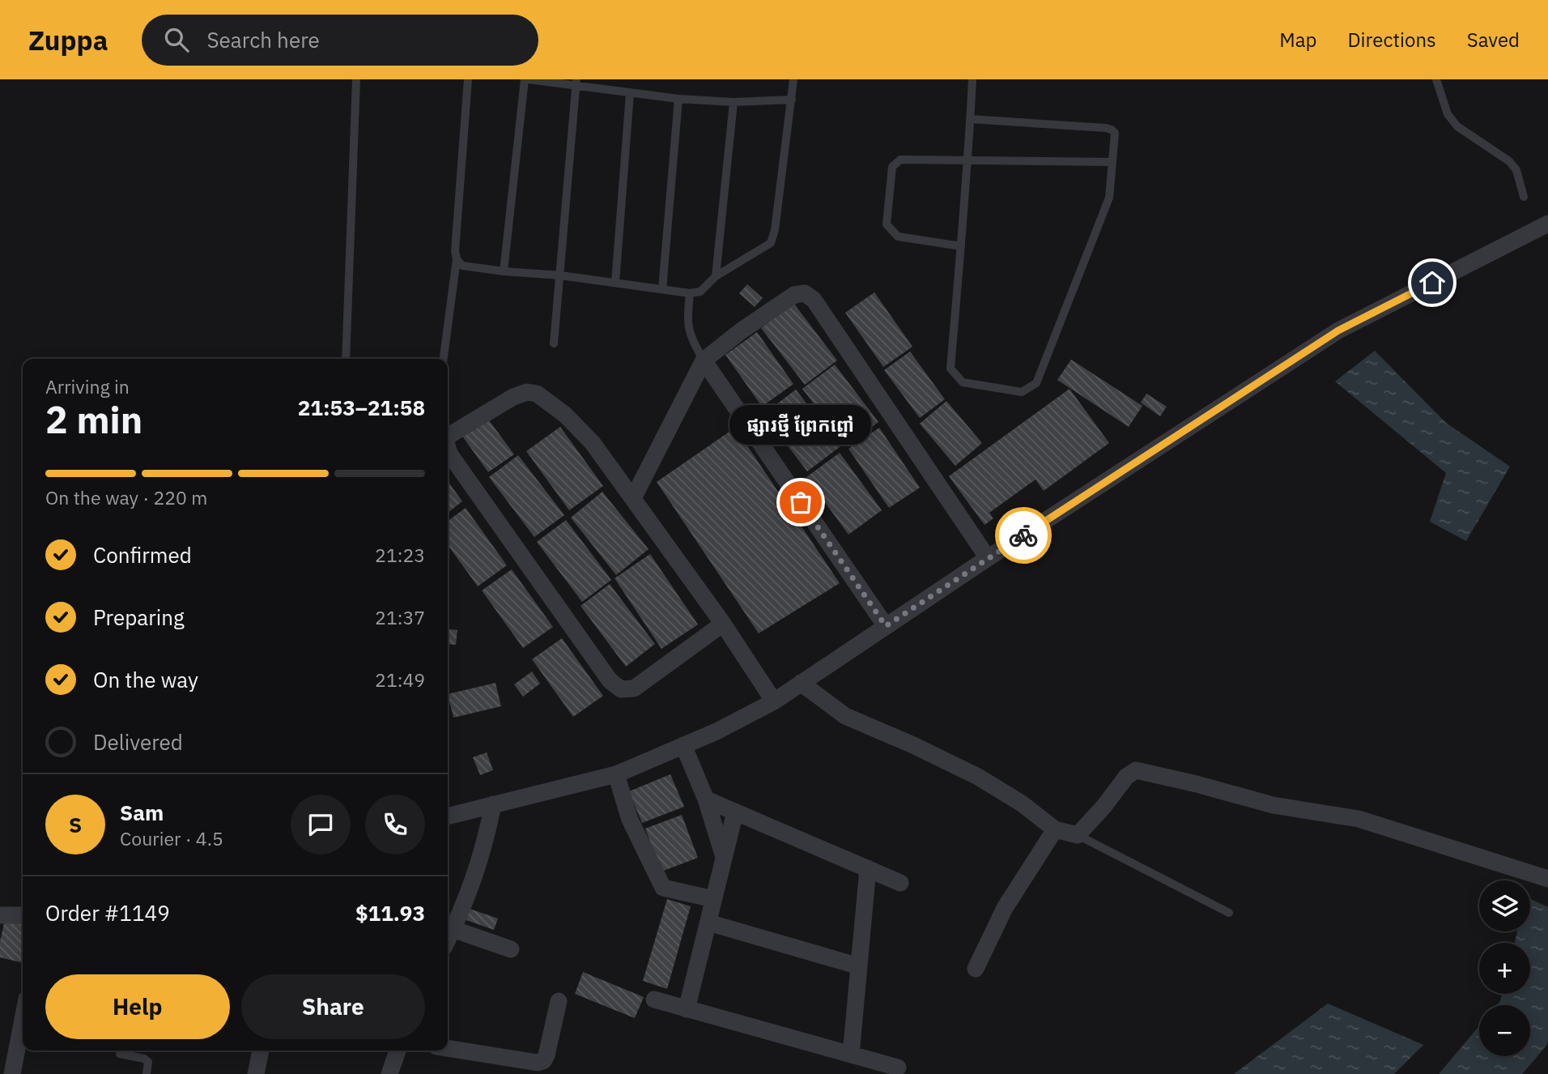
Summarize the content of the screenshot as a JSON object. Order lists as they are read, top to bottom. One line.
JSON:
{"places":["ផ្សារថ្មី ព្រែកព្នៅ"],"page":{"header":"Zuppa","search":"Search here","nav":["Map","Directions","Saved"],"heading":["2 min","Arriving in","21:53–21:58"],"panel":["Sam","Courier · 4.5","Order #1149","$11.93"],"bubble":"ផ្សារថ្មី ព្រែកព្នៅ","bar":"On the way · 220 m","list":[["Confirmed","21:23"],["Preparing","21:37"],["On the way","21:49"],"Delivered"],"round":"S","map_buttons":["+","−"],"buttons":["Help","Share"]}}
